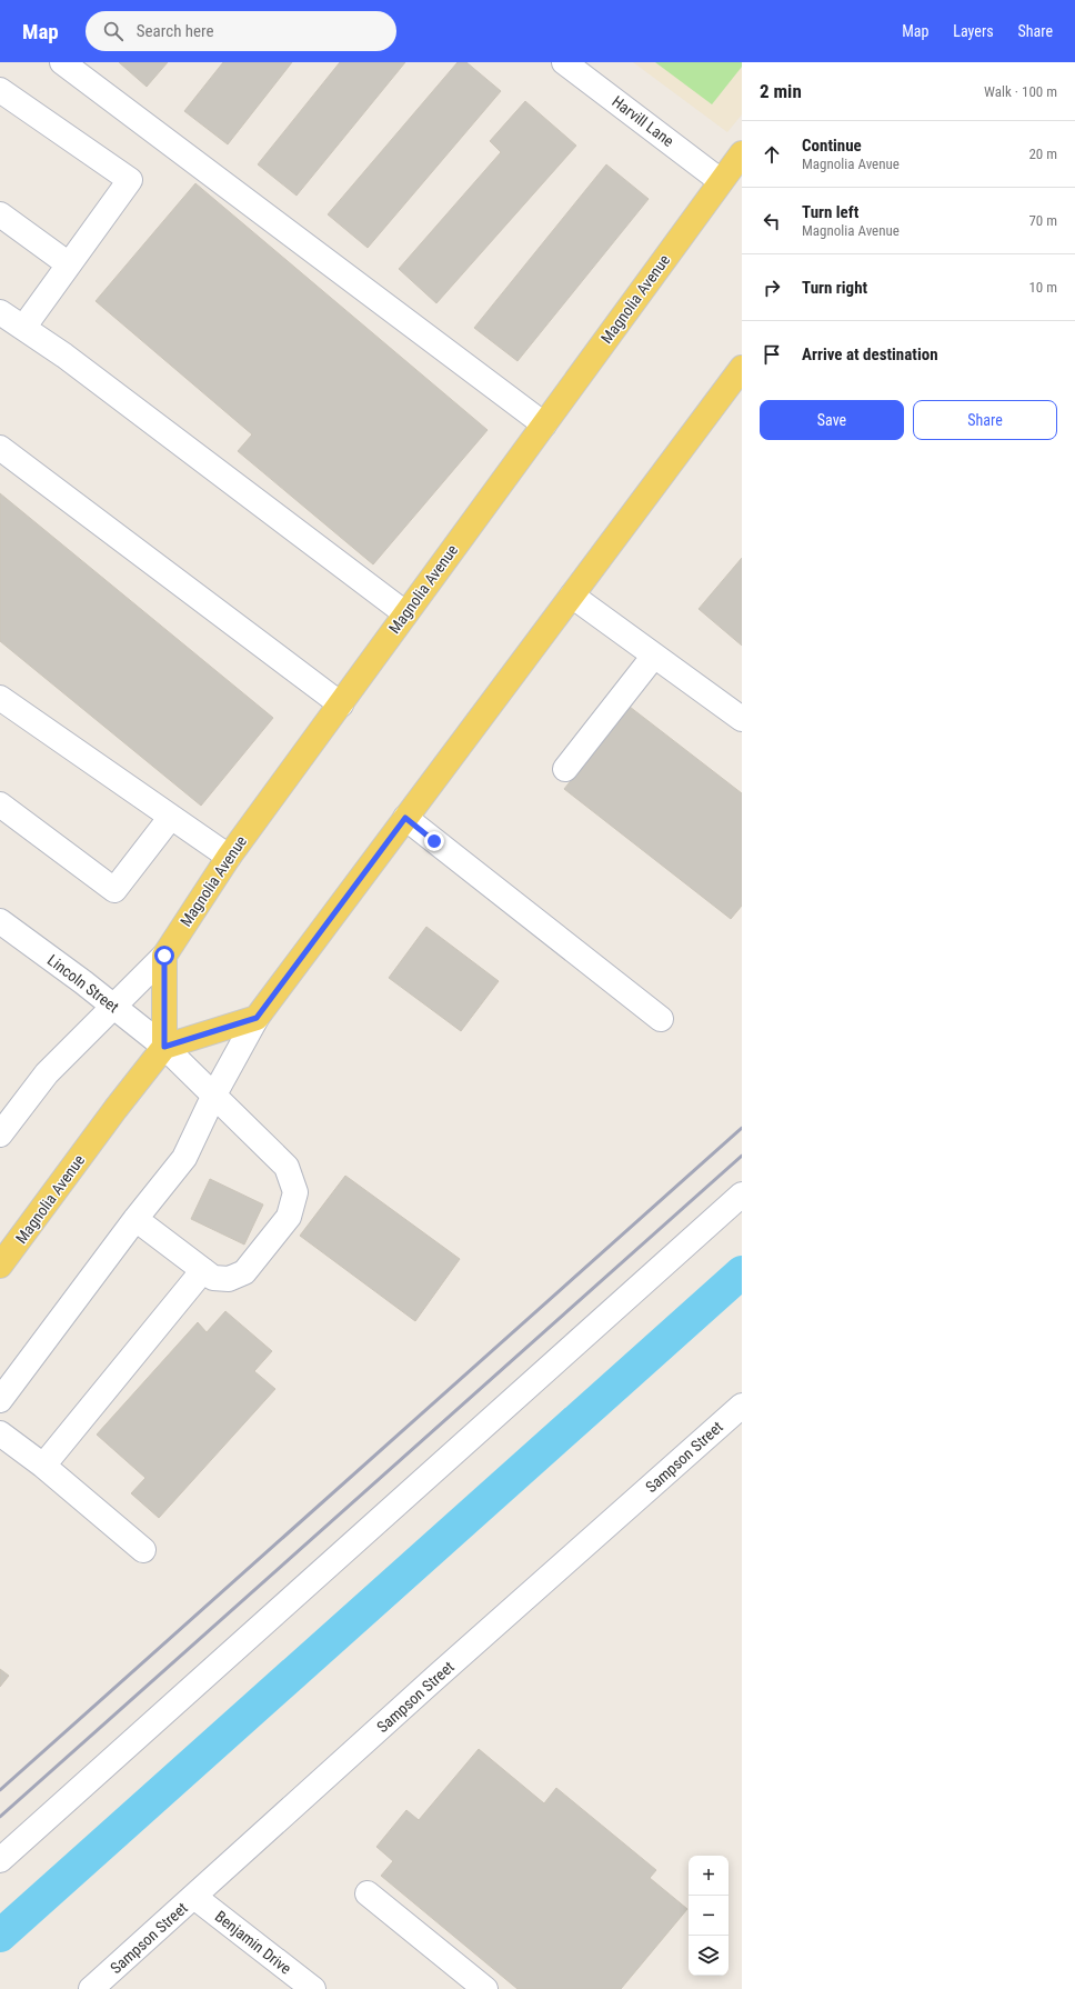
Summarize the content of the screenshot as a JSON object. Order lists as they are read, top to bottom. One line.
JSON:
{"streets":{"main road":["Magnolia Avenue"],"street":["Harvill Lane","Lincoln Street","Sampson Street","Benjamin Drive"]},"crossings":[["Harvill Lane","Magnolia Avenue"],["Magnolia Avenue","Lincoln Street"],["Sampson Street","Benjamin Drive"]],"page":{"header":"Map","search":"Search here","nav":["Map","Layers","Share"],"heading":["2 min","Walk · 100 m"],"list":[["Continue","Magnolia Avenue","20 m"],["Turn left","Magnolia Avenue","70 m"],["Turn right","10 m"],"Arrive at destination"],"buttons":["Save","Share"],"map_buttons":["+","−"]}}
